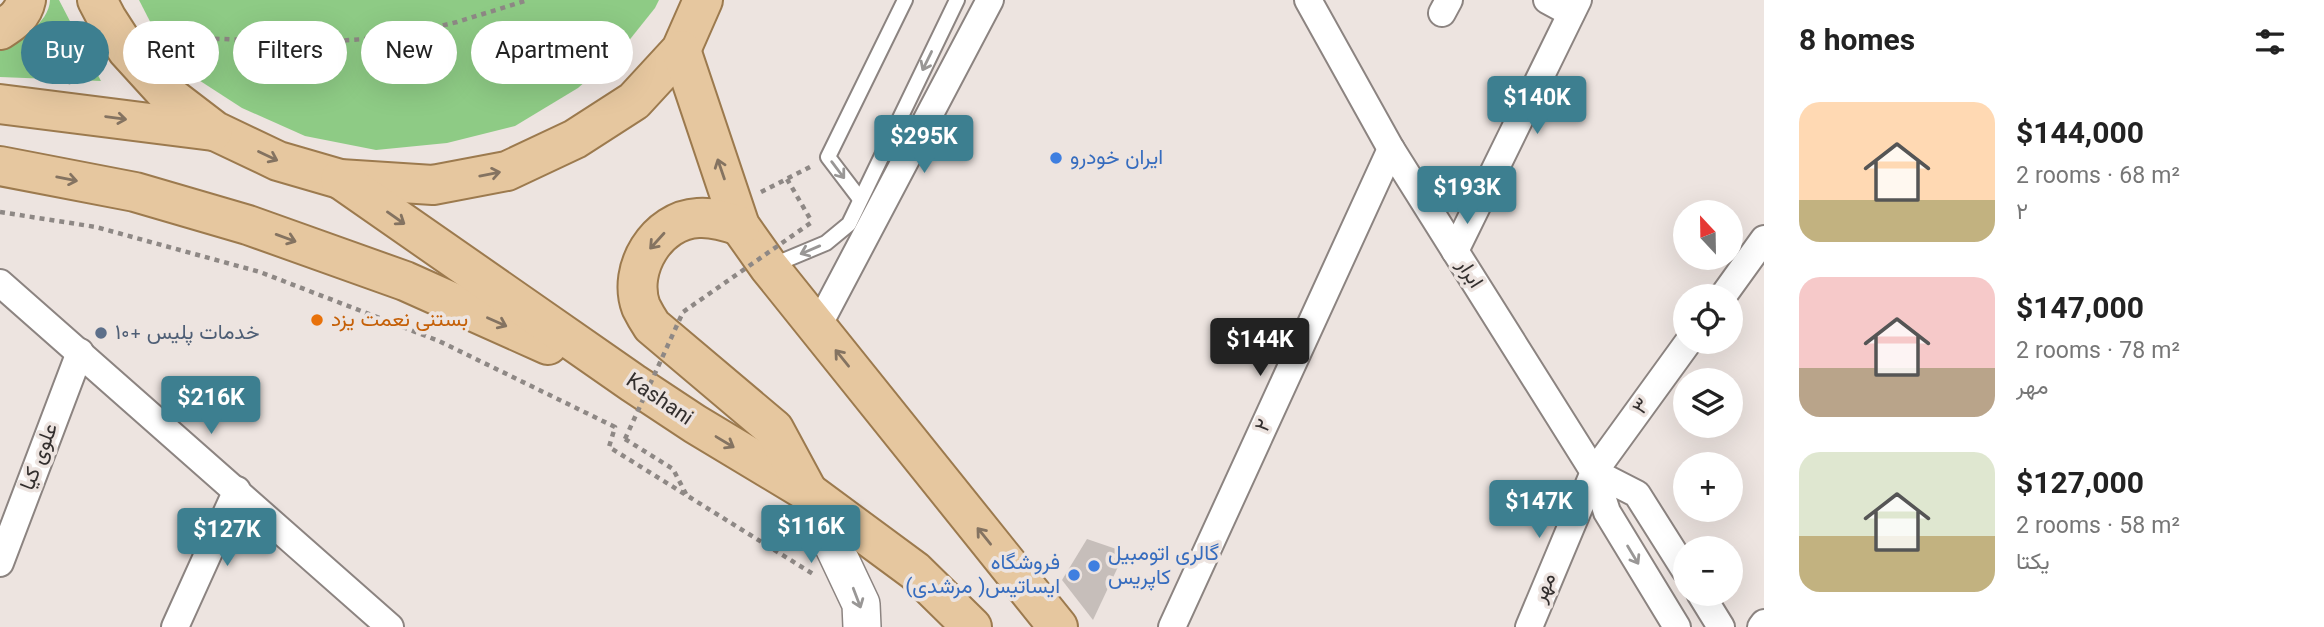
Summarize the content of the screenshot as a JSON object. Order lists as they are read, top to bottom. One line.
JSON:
{"streets":{"main road":["Kashani"],"street":["ابرار","۳","۲","علوی کیا","مهر"]},"crossings":[["ابرار","۳"],["ابرار","۲"],["ابرار","مهر"],["۳","مهر"]],"places":["ایران خودرو","بستنی نعمت یزد","خدمات پلیس +۱۰","گالری اتومبیل کاپریس","فروشگاه ایساتیس( مرشدی)"],"north":"top","page":{"heading":"8 homes","chip":["Buy","Rent","Filters","New","Apartment"],"price":["$140K","$295K","$193K","$144K","$216K","$147K","$116K","$127K"],"list":[{"name":"$144,000","note":"2 rooms · 68 m² · ۲"},{"name":"$147,000","note":"2 rooms · 78 m² · مهر"},{"name":"$127,000","note":"2 rooms · 58 m² · یکتا"}],"map_buttons":["+","−"]}}
